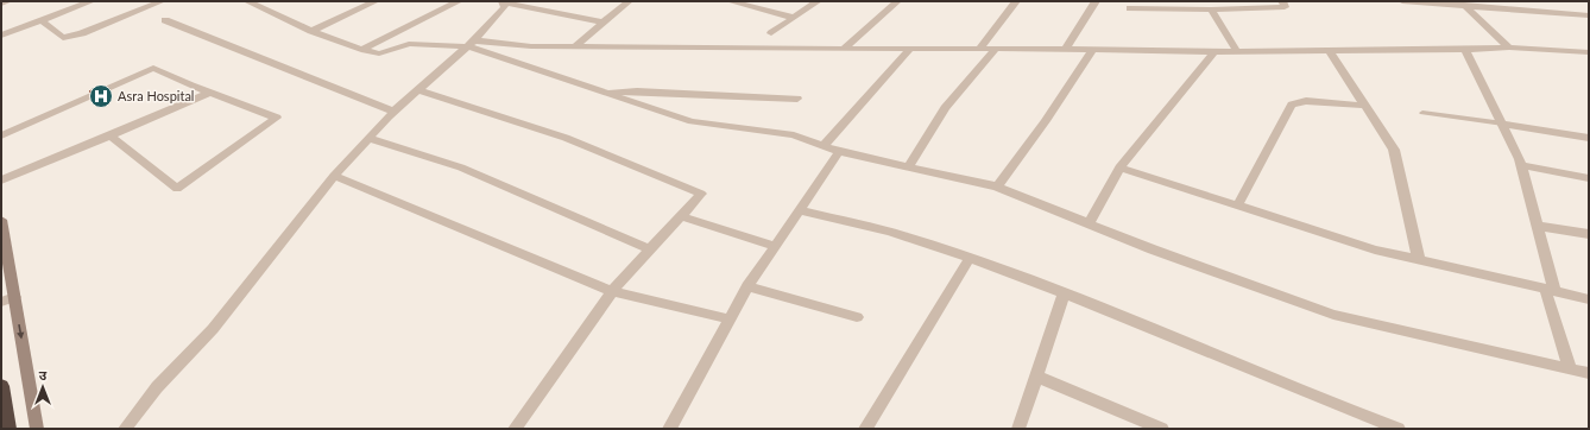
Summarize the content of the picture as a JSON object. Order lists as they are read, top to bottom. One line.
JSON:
{"places":{"hospital":["Asra Hospital"]},"north":"top"}
